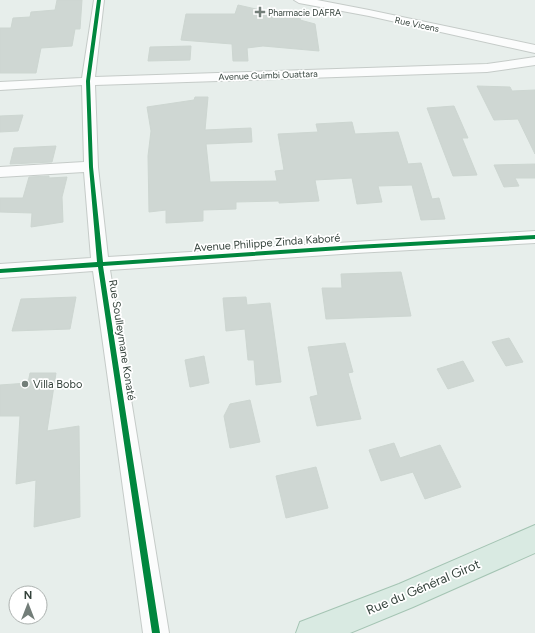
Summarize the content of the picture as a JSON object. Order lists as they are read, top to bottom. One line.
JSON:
{"streets":{"highway":["Rue du Général Girot"],"street":["Rue Vicens","Avenue Guimbi Ouattara","Avenue Philippe Zinda Kaboré","Rue Soulleymane Konaté"]},"crossings":[["Avenue Guimbi Ouattara","Rue Soulleymane Konaté"],["Avenue Philippe Zinda Kaboré","Rue Soulleymane Konaté"]],"places":{"health":["Pharmacie DAFRA"],"other":["Villa Bobo"]},"north":"top"}
